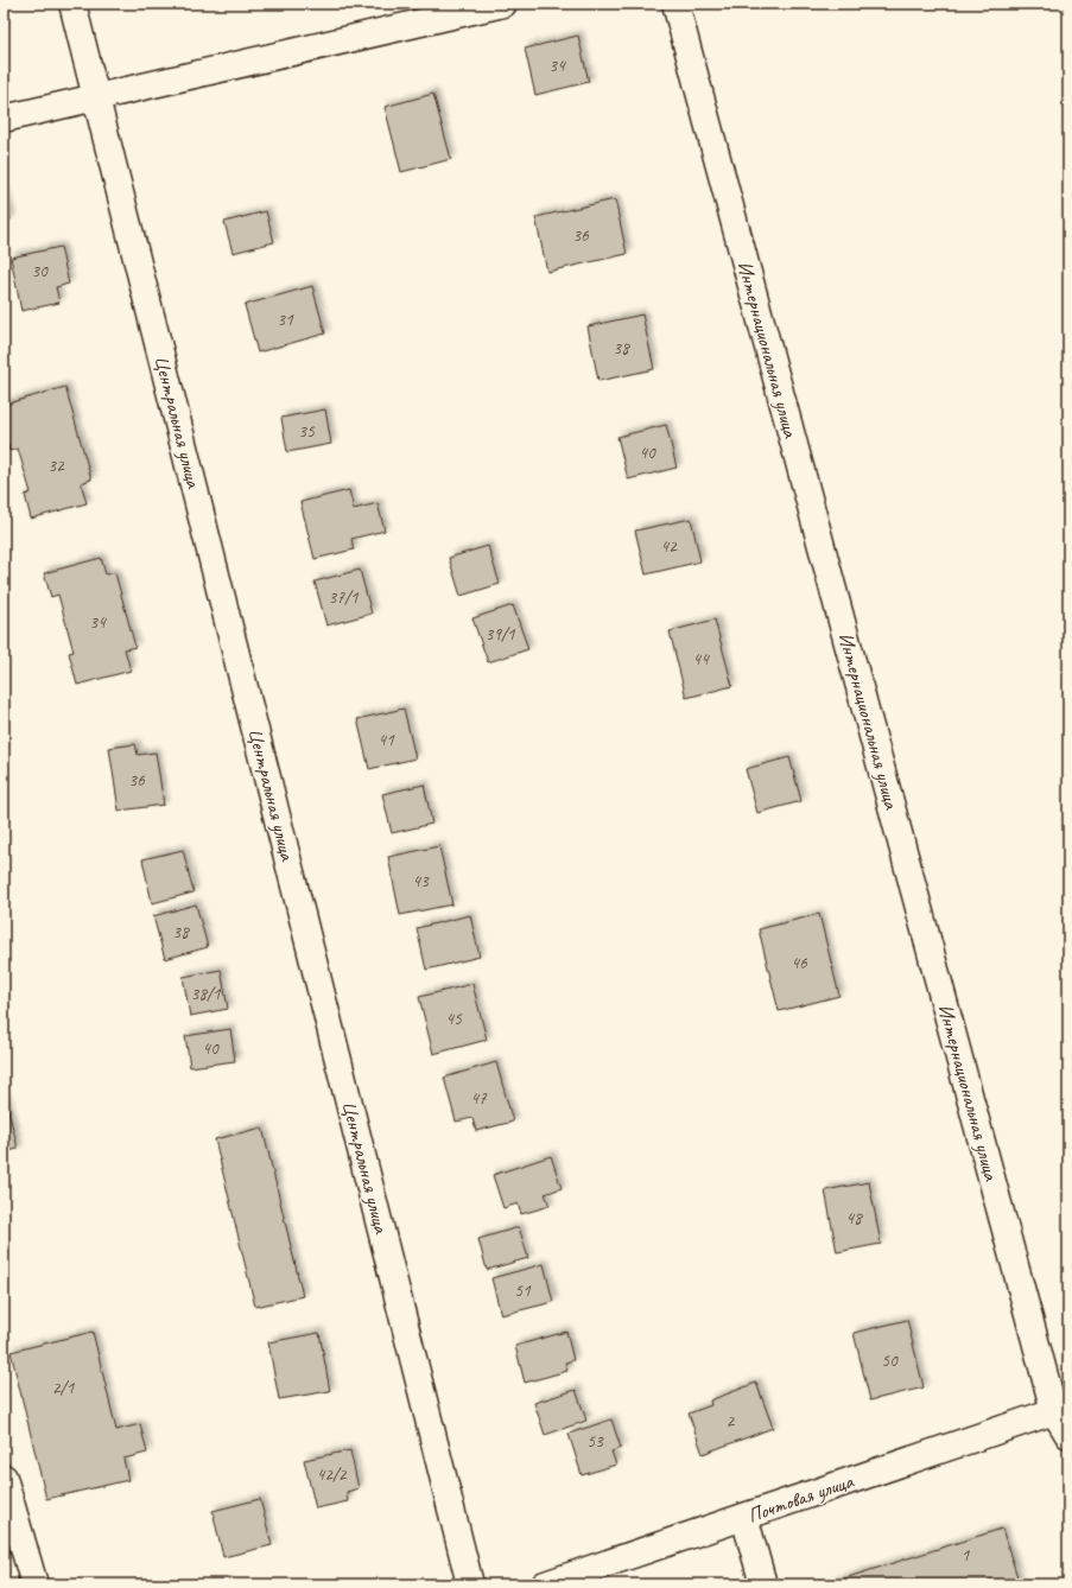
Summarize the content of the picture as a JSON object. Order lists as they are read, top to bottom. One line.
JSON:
{"streets":{"street":["Интернациональная улица","Центральная улица","Почтовая улица"]},"crossings":[["Интернациональная улица","Почтовая улица"]],"house_numbers":["34","36","30","31","38","35","40","32","42","37/1","34","39/1","44","41","36","43","38","46","38/1","45","40","47","48","51","50","2/1","2","53","42/2","1"]}
